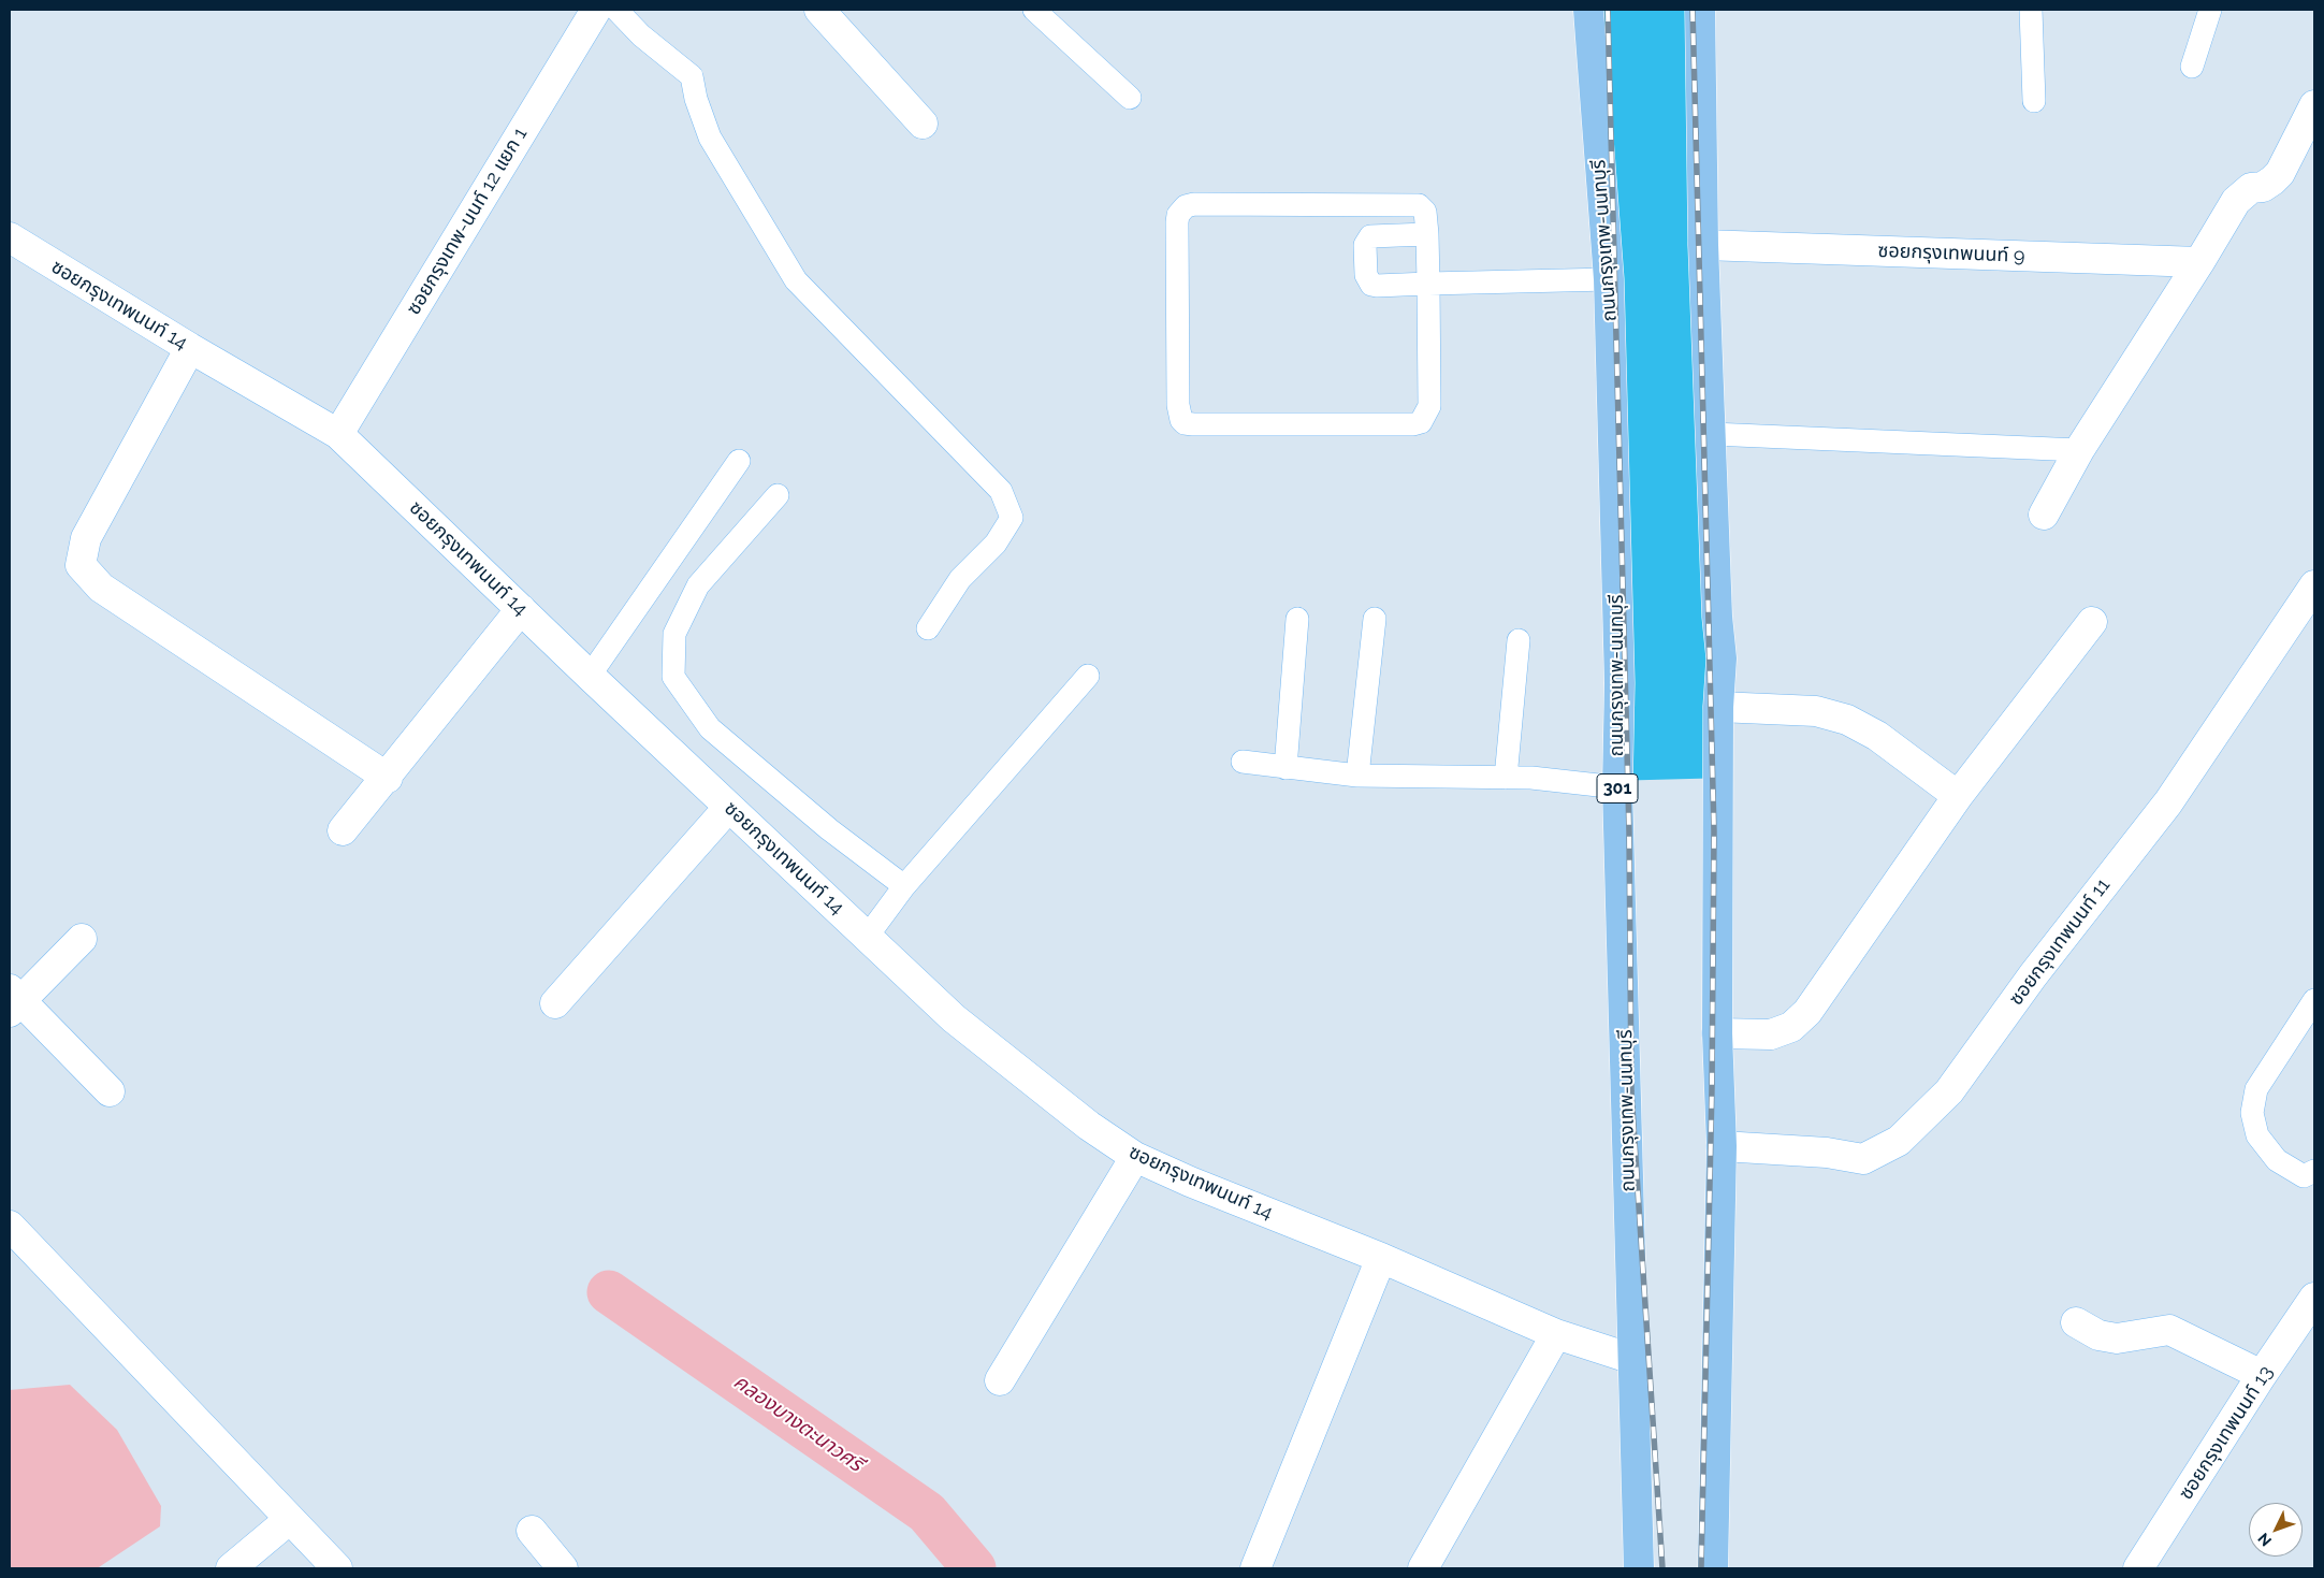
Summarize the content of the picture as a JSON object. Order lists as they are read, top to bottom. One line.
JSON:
{"streets":{"main road":["ถนนกรุงเทพ-นนทบุรี","301"],"street":["ซอยกรุงเทพ-นนท์ 12 แยก 1","ซอยกรุงเทพนนท์ 9","ซอยกรุงเทพนนท์ 14","ซอยกรุงเทพนนท์ 11","ซอยกรุงเทพนนท์ 13"]},"crossings":[["ซอยกรุงเทพ-นนท์ 12 แยก 1","ซอยกรุงเทพนนท์ 14"],["ถนนกรุงเทพ-นนทบุรี","ซอยกรุงเทพนนท์ 14"]],"water":["คลองบางตะนาวศรี"],"north":"bottom left"}
